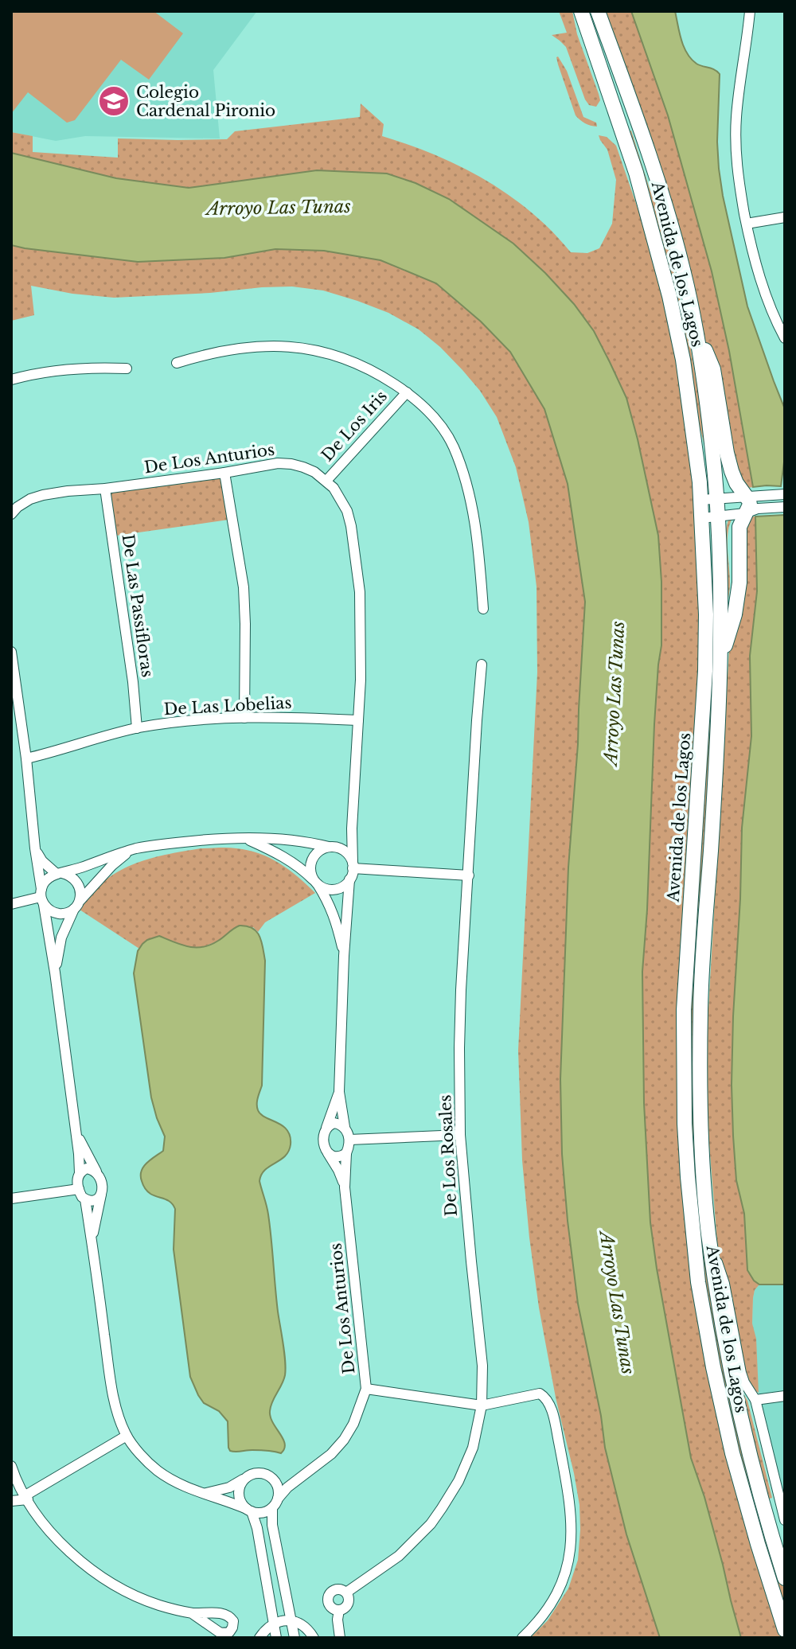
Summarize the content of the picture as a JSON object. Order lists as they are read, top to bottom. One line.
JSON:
{"streets":{"street":["Avenida de los Lagos","De Los Iris","De Los Anturios","De Las Passifloras","De Las Lobelias","De Los Rosales"]},"crossings":[["De Los Iris","De Los Anturios"],["De Los Anturios","De Las Passifloras"],["De Los Anturios","De Las Lobelias"],["De Las Passifloras","De Las Lobelias"]],"water":["Arroyo Las Tunas"],"places":{"school or university":["Colegio Cardenal Pironio"]}}
